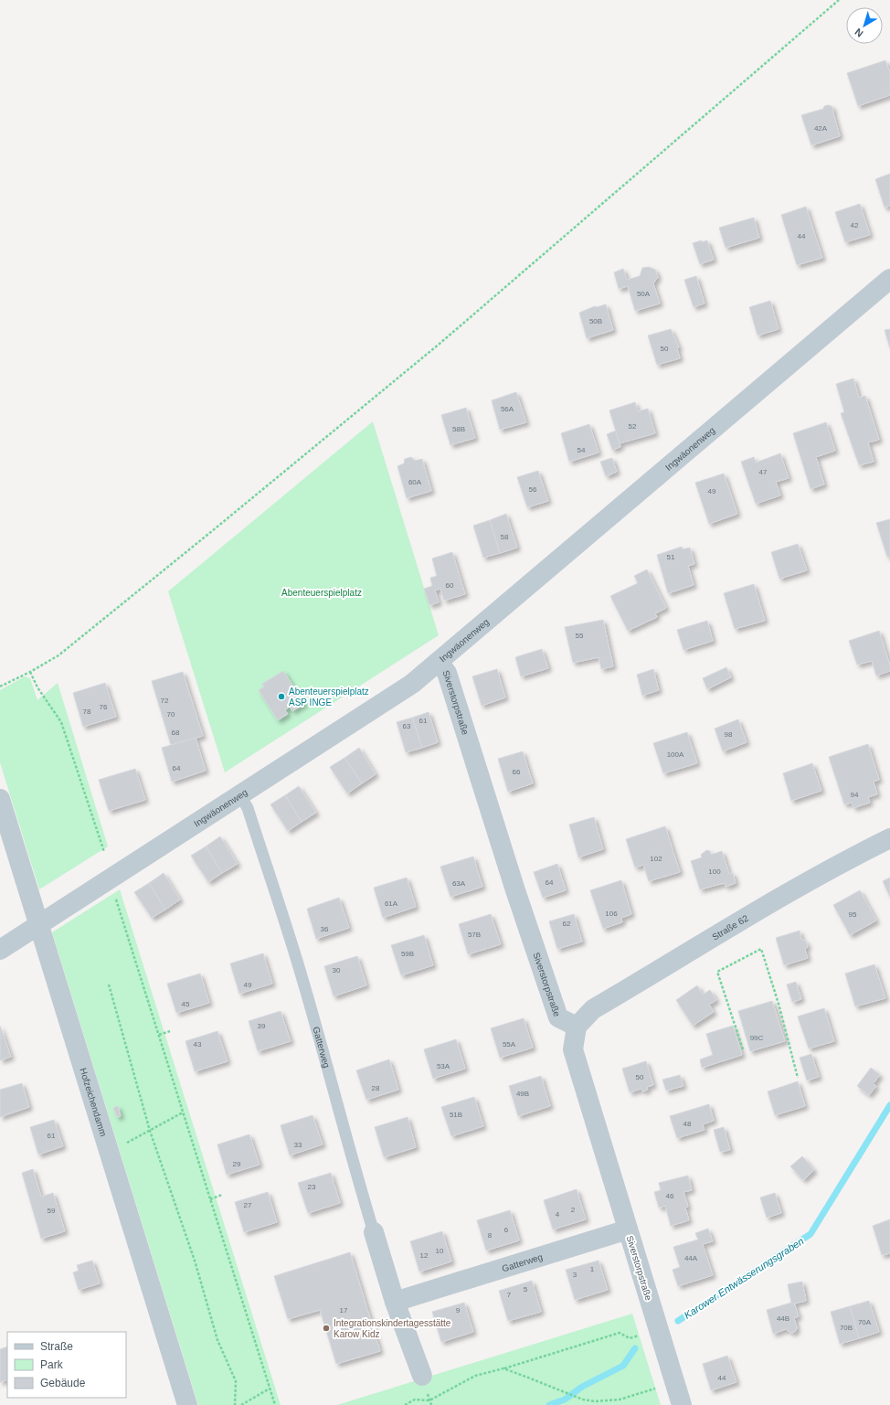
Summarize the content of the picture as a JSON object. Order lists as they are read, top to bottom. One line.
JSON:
{"streets":{"street":["Ingwäonenweg","Siverstorpstraße","Straße 62","Gatterweg","Hofzeichendamm"]},"crossings":[["Ingwäonenweg","Siverstorpstraße"],["Ingwäonenweg","Gatterweg"],["Ingwäonenweg","Hofzeichendamm"],["Siverstorpstraße","Straße 62"],["Siverstorpstraße","Gatterweg"]],"water":["Karower Entwässerungsgraben"],"parks":["Abenteuerspielplatz"],"places":["Abenteuerspielplatz ASP INGE","Integrationskindertagesstätte Karow Kidz"],"house_numbers":["42A","42","44","50A","50B","50","56A","52","58B","54","47","60A","56","49","58","51","60","55","72","76","78","70","61","63","68","98","100A","64","66","94","102","100","64","63A","61A","106","95","62","36","57B","59B","30","49","45","39","99C","43","55A","53A","50","28","49B","51B","48","61","33","29","23","46","27","2","59","4","6","8","10","12","44A","1","3","5","7","17","9","44B","70A","70B","44"],"legend":["Straße","Park","Gebäude"],"north":"bottom left"}
